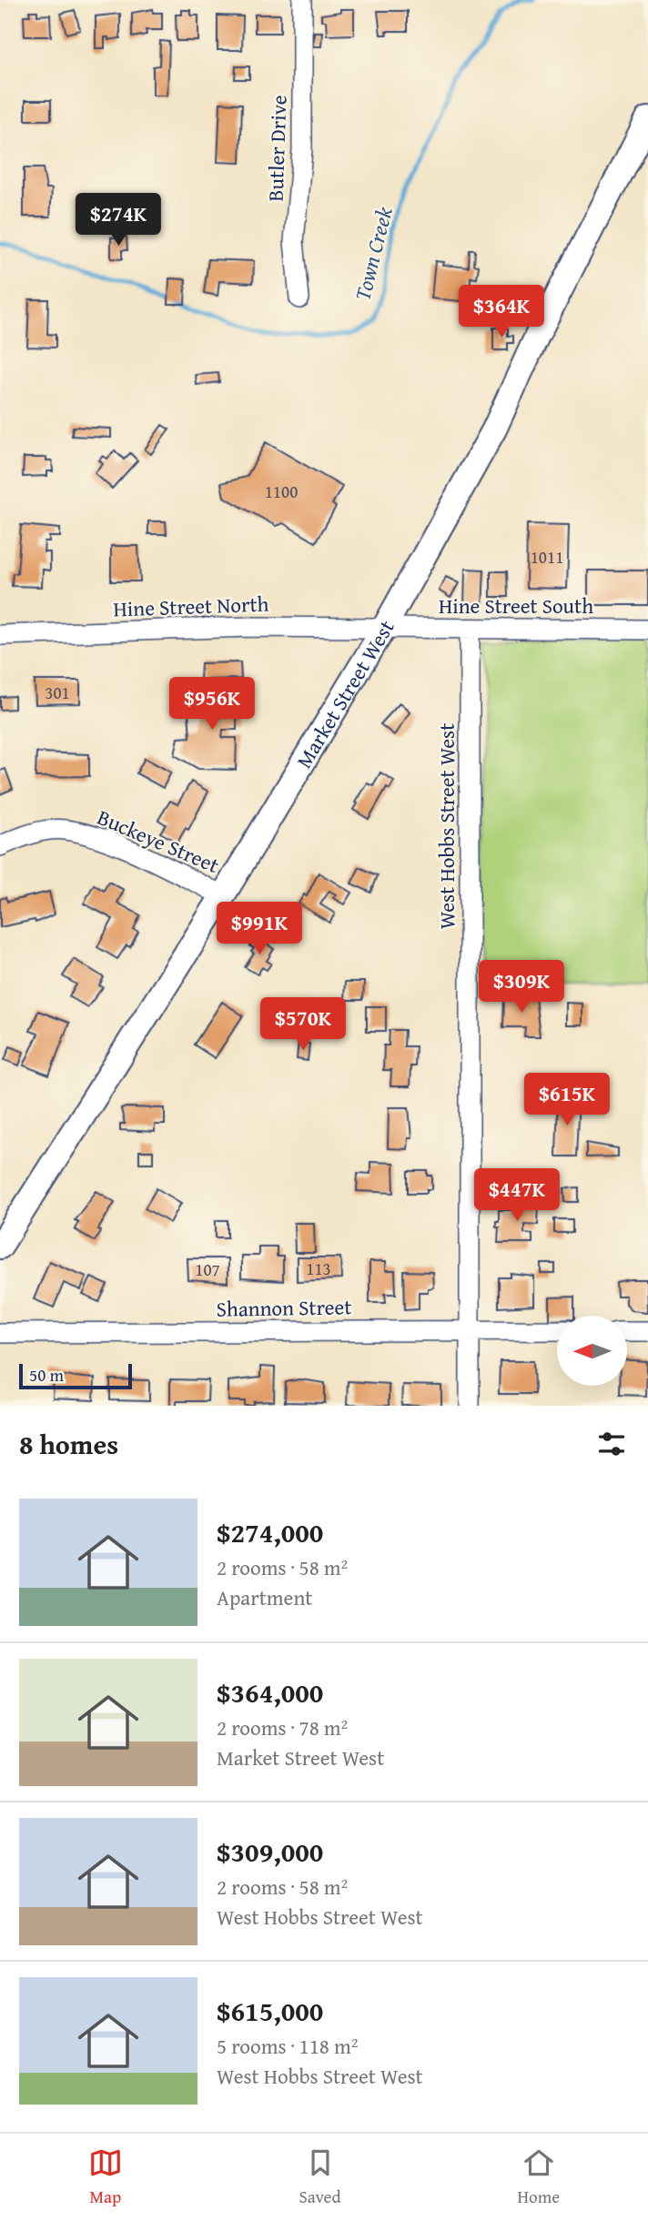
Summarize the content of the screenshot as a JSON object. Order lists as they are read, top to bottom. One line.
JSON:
{"streets":{"main road":["Market Street West"],"street":["Butler Drive","Hine Street South","Hine Street North","West Hobbs Street West","Buckeye Street","Shannon Street"]},"crossings":[["Hine Street South","Hine Street North"],["Hine Street South","Market Street West"],["Hine Street South","West Hobbs Street West"],["Hine Street North","Market Street West"],["Market Street West","Buckeye Street"],["West Hobbs Street West","Shannon Street"]],"water":["Town Creek"],"house_numbers":["1100","1011","301","113","107"],"scale_bar":"50 m","north":"left","page":{"price":["$274K","$364K","$956K","$991K","$309K","$570K","$615K","$447K"],"scale":"50 m","heading":"8 homes","list":[{"name":"$274,000","note":"2 rooms · 58 m² · Apartment"},{"name":"$364,000","note":"2 rooms · 78 m² · Market Street West"},{"name":"$309,000","note":"2 rooms · 58 m² · West Hobbs Street West"},{"name":"$615,000","note":"5 rooms · 118 m² · West Hobbs Street West"}],"tabs":["Map","Saved","Home"]}}
